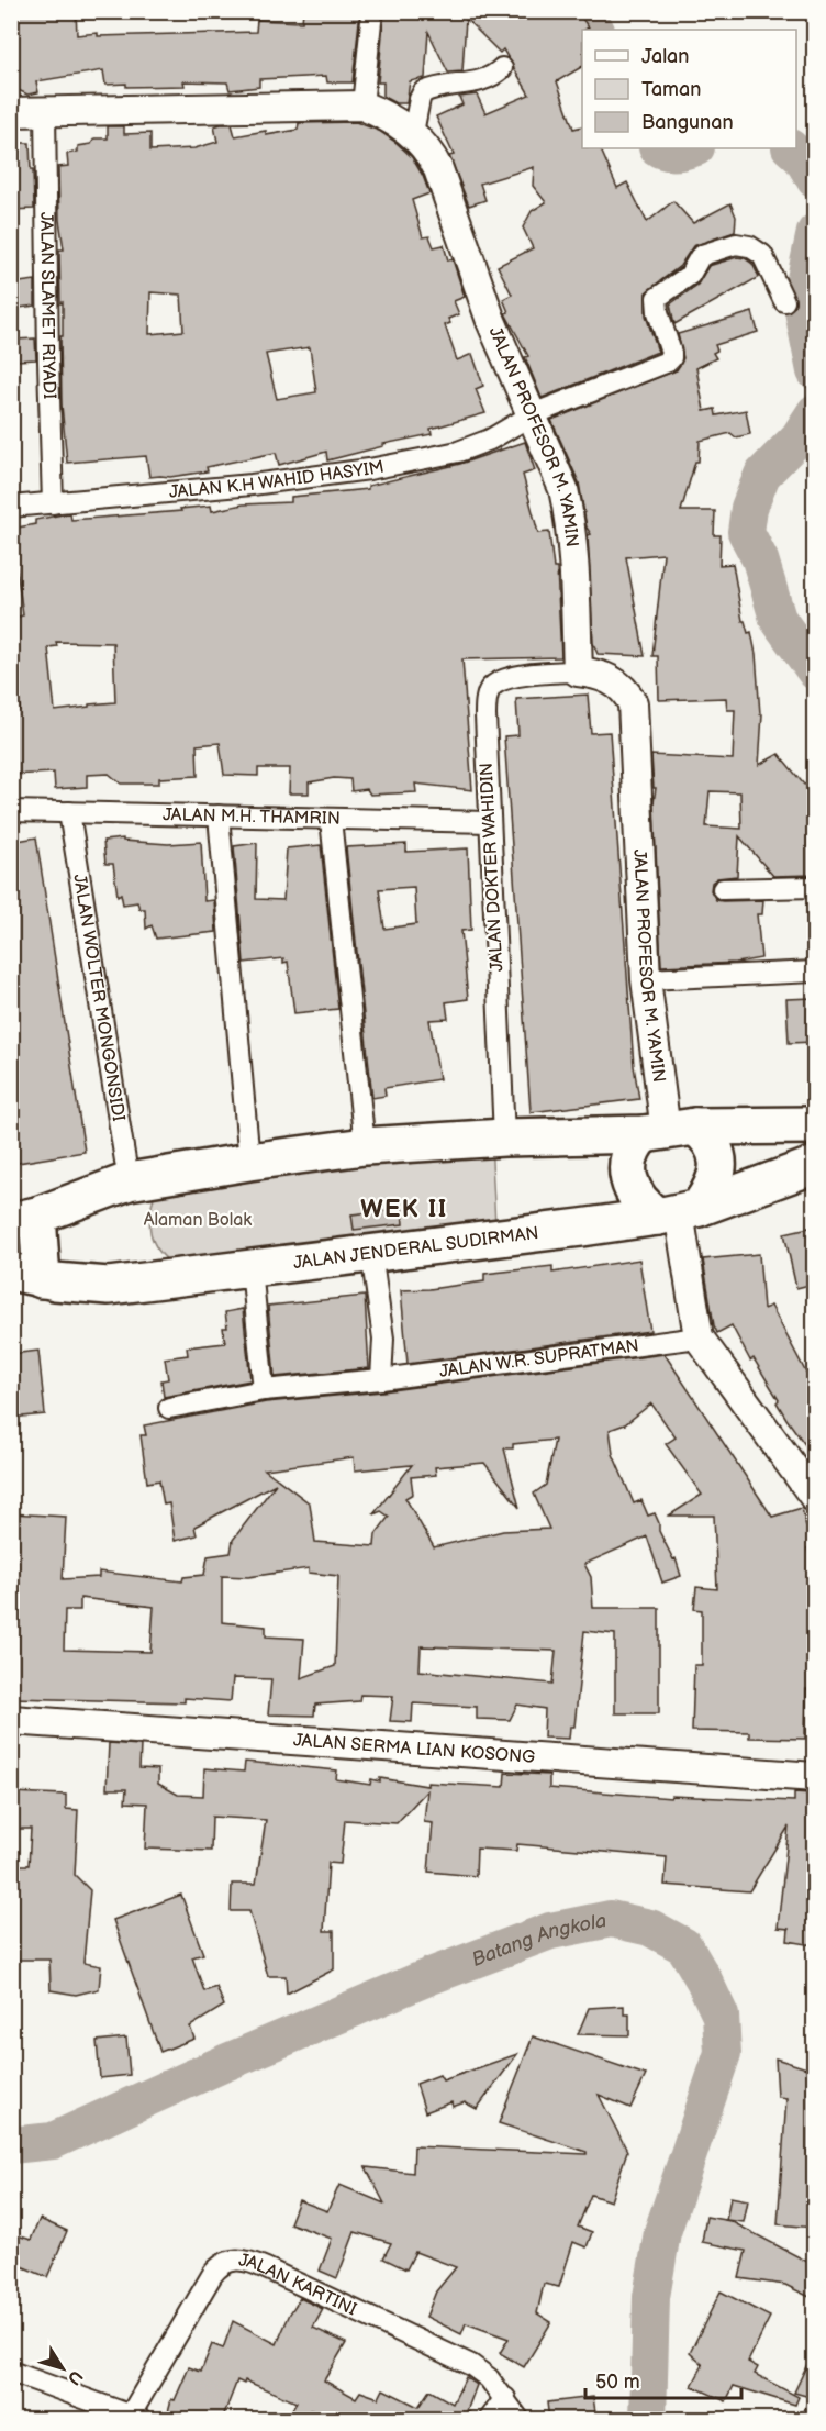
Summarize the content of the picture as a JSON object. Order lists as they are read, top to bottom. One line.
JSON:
{"streets":{"highway":["JALAN JENDERAL SUDIRMAN"],"main road":["JALAN PROFESOR M. YAMIN","JALAN SERMA LIAN KOSONG"],"street":["JALAN SLAMET RIYADI","JALAN K.H WAHID HASYIM","JALAN M.H. THAMRIN","JALAN DOKTER WAHIDIN","JALAN WOLTER MONGONSIDI","JALAN W.R. SUPRATMAN","JALAN KARTINI"]},"crossings":[["JALAN SLAMET RIYADI","JALAN PROFESOR M. YAMIN"],["JALAN SLAMET RIYADI","JALAN K.H WAHID HASYIM"],["JALAN PROFESOR M. YAMIN","JALAN K.H WAHID HASYIM"],["JALAN PROFESOR M. YAMIN","JALAN DOKTER WAHIDIN"],["JALAN PROFESOR M. YAMIN","JALAN JENDERAL SUDIRMAN"],["JALAN M.H. THAMRIN","JALAN DOKTER WAHIDIN"],["JALAN M.H. THAMRIN","JALAN WOLTER MONGONSIDI"]],"districts":["WEK II"],"water":["Batang Angkola"],"parks":["Alaman Bolak"],"legend":["Jalan","Taman","Bangunan"],"scale_bar":"50 m","north":"bottom right"}
